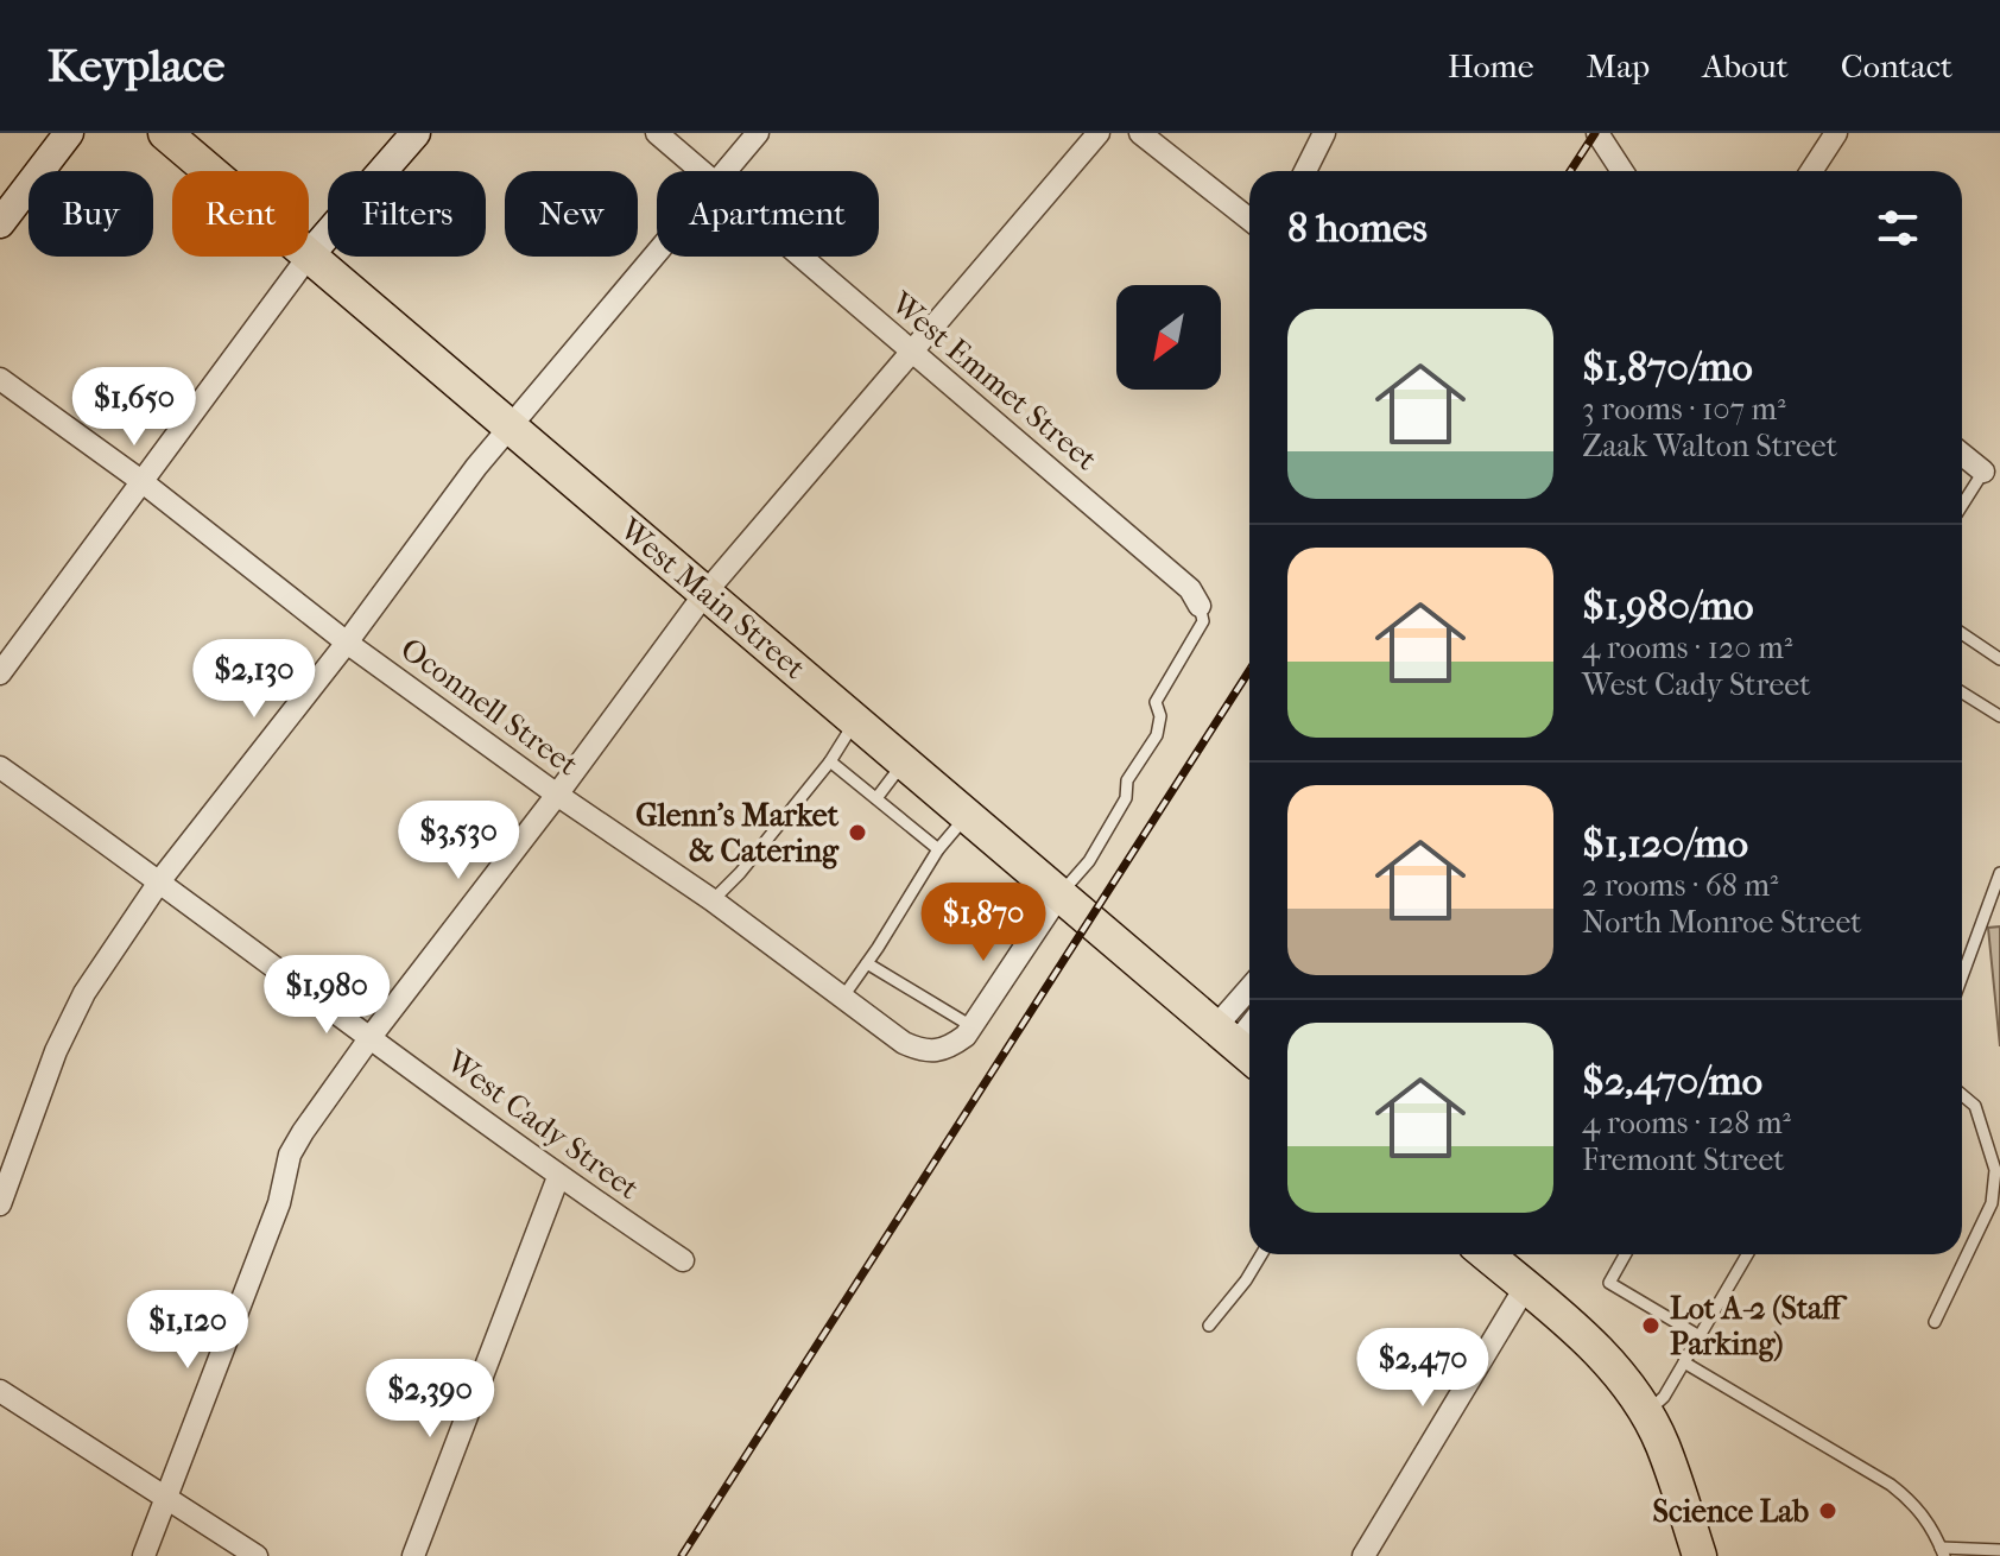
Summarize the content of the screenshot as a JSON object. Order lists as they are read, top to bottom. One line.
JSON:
{"streets":{"main road":["West Main Street"],"street":["West Emmet Street","Oconnell Street","West Cady Street"]},"places":["Glenn's Market & Catering","Lot A-2 (Staff Parking)","Science Lab"],"north":"bottom left","page":{"header":"Keyplace","nav":["Home","Map","About","Contact"],"chip":["Buy","Rent","Filters","New","Apartment"],"heading":"8 homes","list":[{"name":"$1,870/mo","note":"3 rooms · 107 m² · Zaak Walton Street"},{"name":"$1,980/mo","note":"4 rooms · 120 m² · West Cady Street"},{"name":"$1,120/mo","note":"2 rooms · 68 m² · North Monroe Street"},{"name":"$2,470/mo","note":"4 rooms · 128 m² · Fremont Street"}],"price":["$1,650","$2,130","$3,530","$1,870","$1,980","$1,120","$2,470","$2,390"]}}
